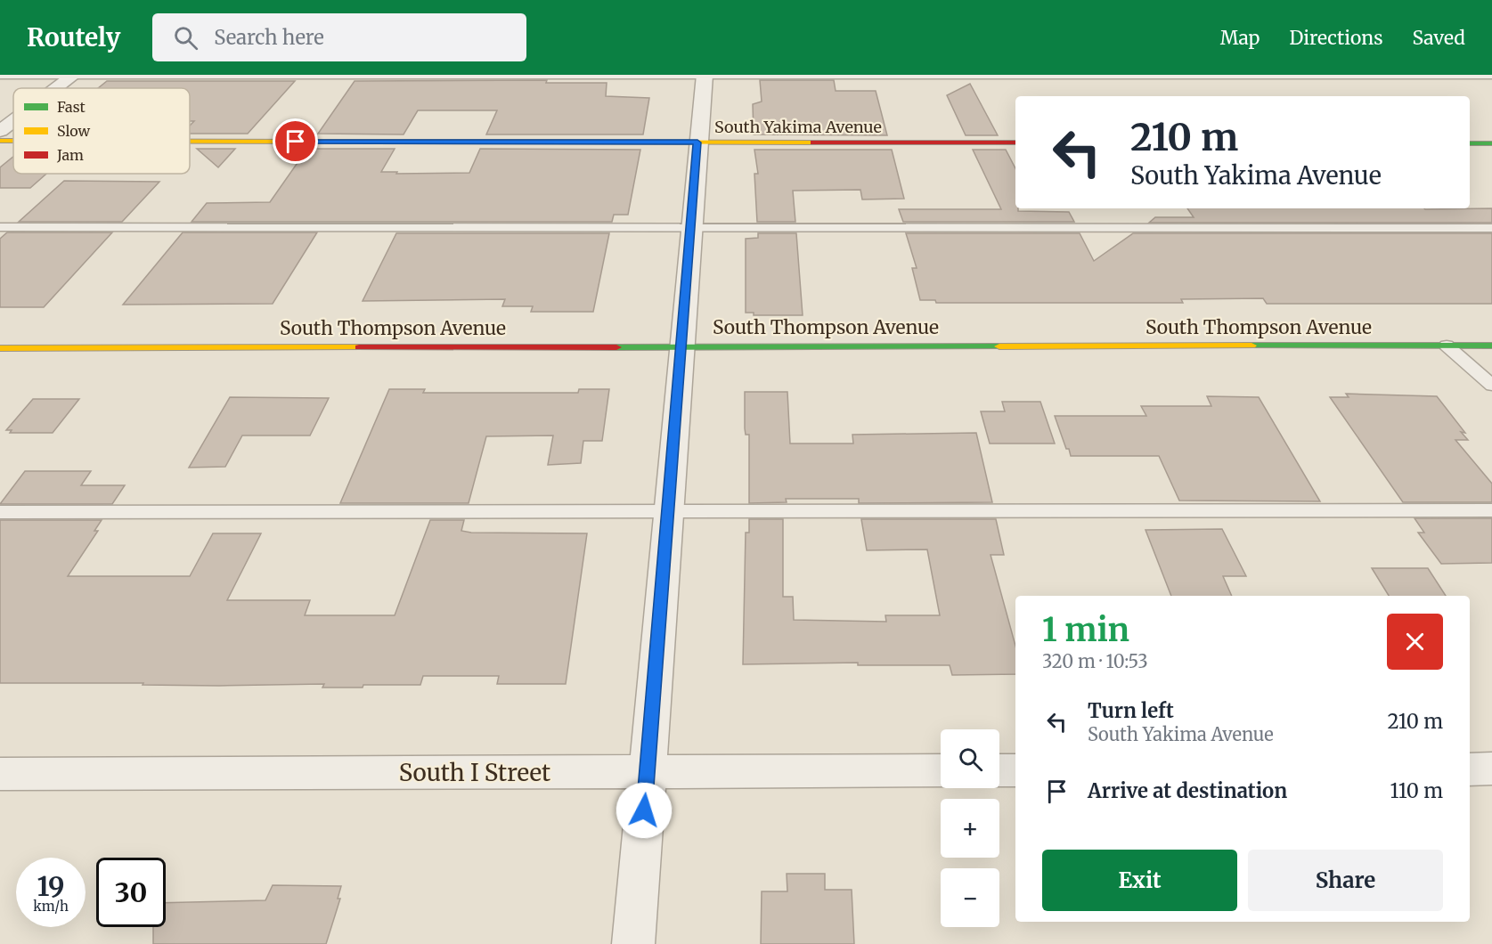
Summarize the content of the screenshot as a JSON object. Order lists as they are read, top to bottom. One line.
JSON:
{"streets":{"street":["South Yakima Avenue","South Thompson Avenue","South I Street"]},"legend":["Fast","Slow","Jam"],"page":{"header":"Routely","search":"Search here","nav":["Map","Directions","Saved"],"turn":["210 m","South Yakima Avenue"],"heading":["1 min","320 m · 10:53"],"list":[{"name":"Turn left","note":"South Yakima Avenue","value":"210 m"},{"name":"Arrive at destination","value":"110 m"}],"map_buttons":["+","−"],"buttons":["Exit","Share"],"speed":"19 km/h","limit":"30"}}
